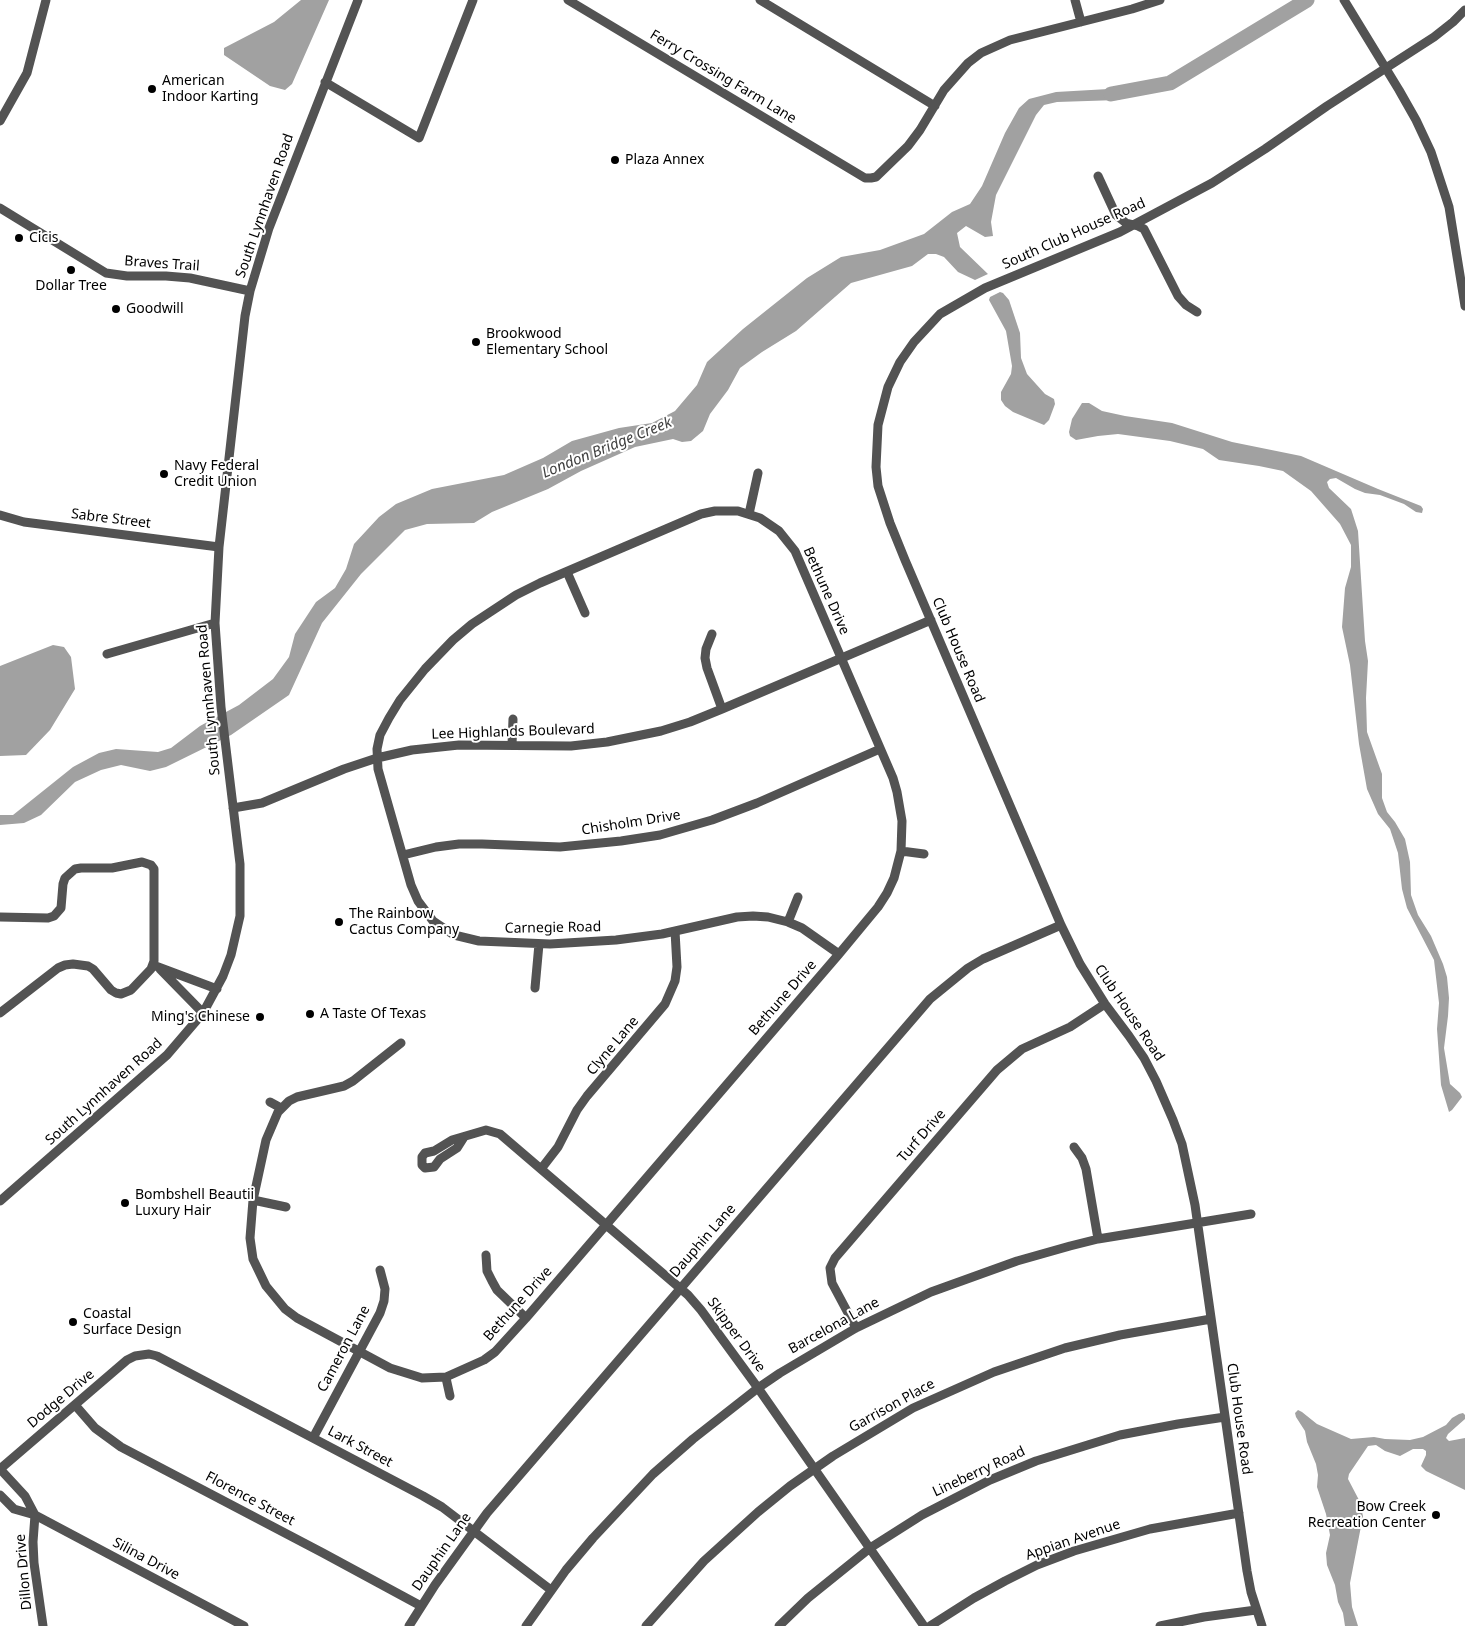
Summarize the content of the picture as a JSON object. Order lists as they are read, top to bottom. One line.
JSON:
{"streets":{"street":["Ferry Crossing Farm Lane","South Lynnhaven Road","South Club House Road","Braves Trail","Sabre Street","Bethune Drive","Club House Road","Lee Highlands Boulevard","Chisholm Drive","Carnegie Road","Clyne Lane","Turf Drive","Dauphin Lane","Barcelona Lane","Skipper Drive","Cameron Lane","Dodge Drive","Garrison Place","Lark Street","Lineberry Road","Florence Street","Appian Avenue","Silina Drive","Dillon Drive"]},"crossings":[["South Lynnhaven Road","Braves Trail"],["South Lynnhaven Road","Sabre Street"],["South Lynnhaven Road","Lee Highlands Boulevard"],["South Club House Road","Club House Road"],["Bethune Drive","Lee Highlands Boulevard"],["Bethune Drive","Chisholm Drive"],["Bethune Drive","Carnegie Road"],["Bethune Drive","Skipper Drive"],["Bethune Drive","Cameron Lane"],["Club House Road","Lee Highlands Boulevard"],["Club House Road","Turf Drive"],["Club House Road","Dauphin Lane"],["Club House Road","Barcelona Lane"],["Club House Road","Garrison Place"],["Club House Road","Lineberry Road"],["Club House Road","Appian Avenue"],["Lee Highlands Boulevard","Carnegie Road"],["Chisholm Drive","Carnegie Road"],["Carnegie Road","Clyne Lane"],["Clyne Lane","Skipper Drive"],["Turf Drive","Barcelona Lane"],["Dauphin Lane","Skipper Drive"],["Dauphin Lane","Lark Street"],["Dauphin Lane","Florence Street"],["Barcelona Lane","Skipper Drive"],["Barcelona Lane","Lark Street"],["Skipper Drive","Garrison Place"],["Skipper Drive","Lineberry Road"],["Cameron Lane","Lark Street"],["Dodge Drive","Lark Street"],["Dodge Drive","Florence Street"],["Silina Drive","Dillon Drive"]],"water":["London Bridge Creek"],"places":["American Indoor Karting","Plaza Annex","Cicis","Dollar Tree","Goodwill","Brookwood Elementary School","Navy Federal Credit Union","The Rainbow Cactus Company","A Taste Of Texas","Ming's Chinese","Bombshell Beautii Luxury Hair","Coastal Surface Design","Bow Creek Recreation Center"]}
